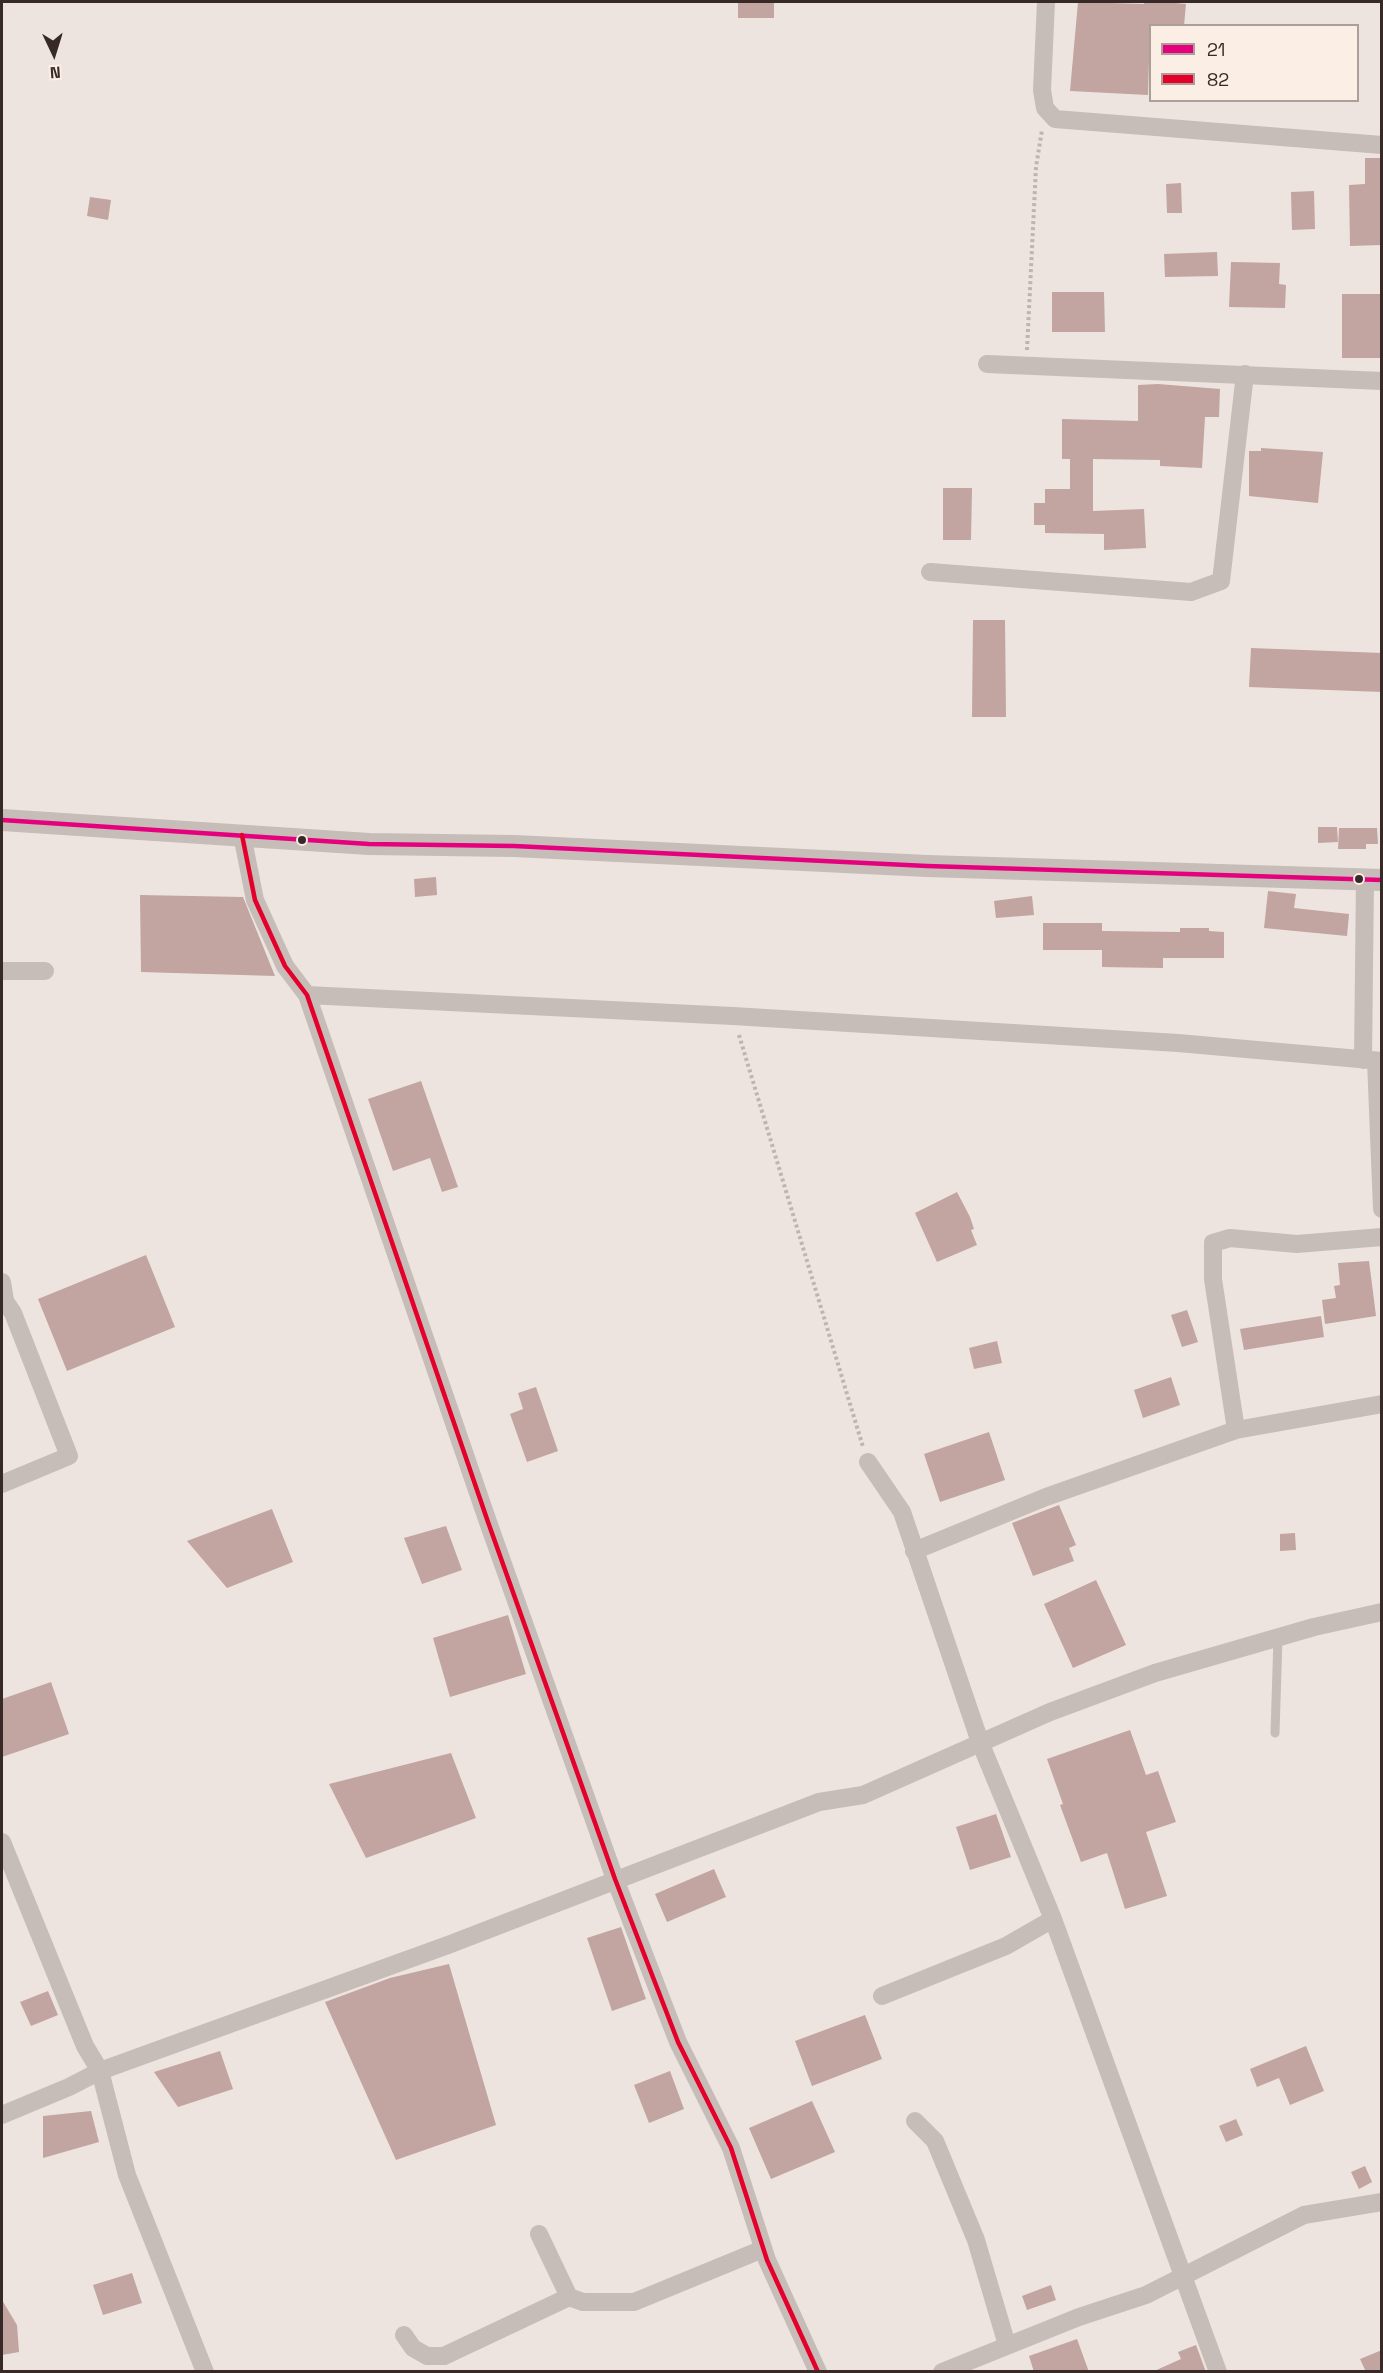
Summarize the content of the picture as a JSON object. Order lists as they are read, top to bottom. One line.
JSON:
{"lines":["transit line 21","transit line 82"],"legend":["21","82"],"north":"bottom"}
